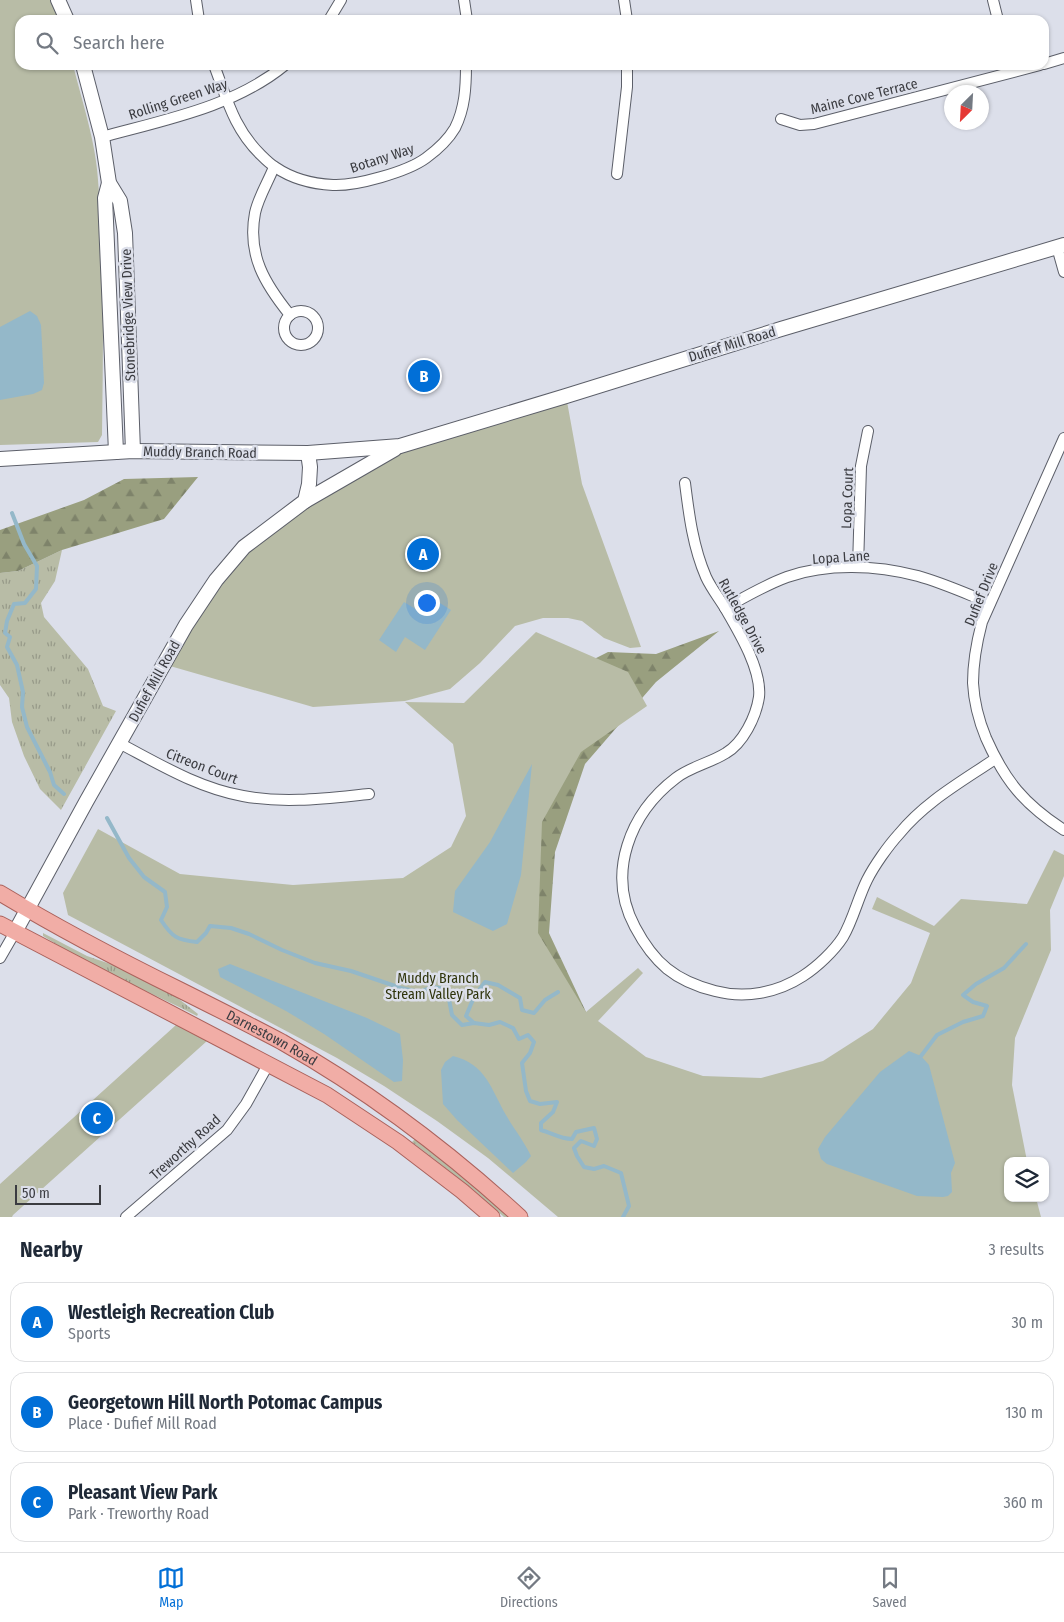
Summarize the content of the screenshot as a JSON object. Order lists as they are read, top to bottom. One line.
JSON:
{"streets":{"main road":["Darnestown Road"],"street":["Maine Cove Terrace","Rolling Green Way","Botany Way","Stonebridge View Drive","Dufief Mill Road","Muddy Branch Road","Lopa Court","Lopa Lane","Dufief Drive","Rutledge Drive","Citreon Court","Treworthy Road"]},"crossings":[["Rolling Green Way","Botany Way"],["Rolling Green Way","Stonebridge View Drive"],["Stonebridge View Drive","Muddy Branch Road"],["Dufief Mill Road","Muddy Branch Road"],["Dufief Mill Road","Citreon Court"],["Dufief Mill Road","Darnestown Road"],["Lopa Court","Lopa Lane"],["Lopa Lane","Dufief Drive"],["Lopa Lane","Rutledge Drive"],["Dufief Drive","Rutledge Drive"],["Darnestown Road","Treworthy Road"]],"parks":["Muddy Branch Stream Valley Park"],"scale_bar":"50 m","north":"bottom left","page":{"search":"Search here","pins":["B","A","C"],"scale":"50 m","heading":["Nearby","3 results"],"list":[{"mark":"A","name":"Westleigh Recreation Club","note":"Sports","value":"30 m"},{"mark":"B","name":"Georgetown Hill North Potomac Campus","note":"Place · Dufief Mill Road","value":"130 m"},{"mark":"C","name":"Pleasant View Park","note":"Park · Treworthy Road","value":"360 m"}],"nav":["Map","Directions","Saved"]}}
